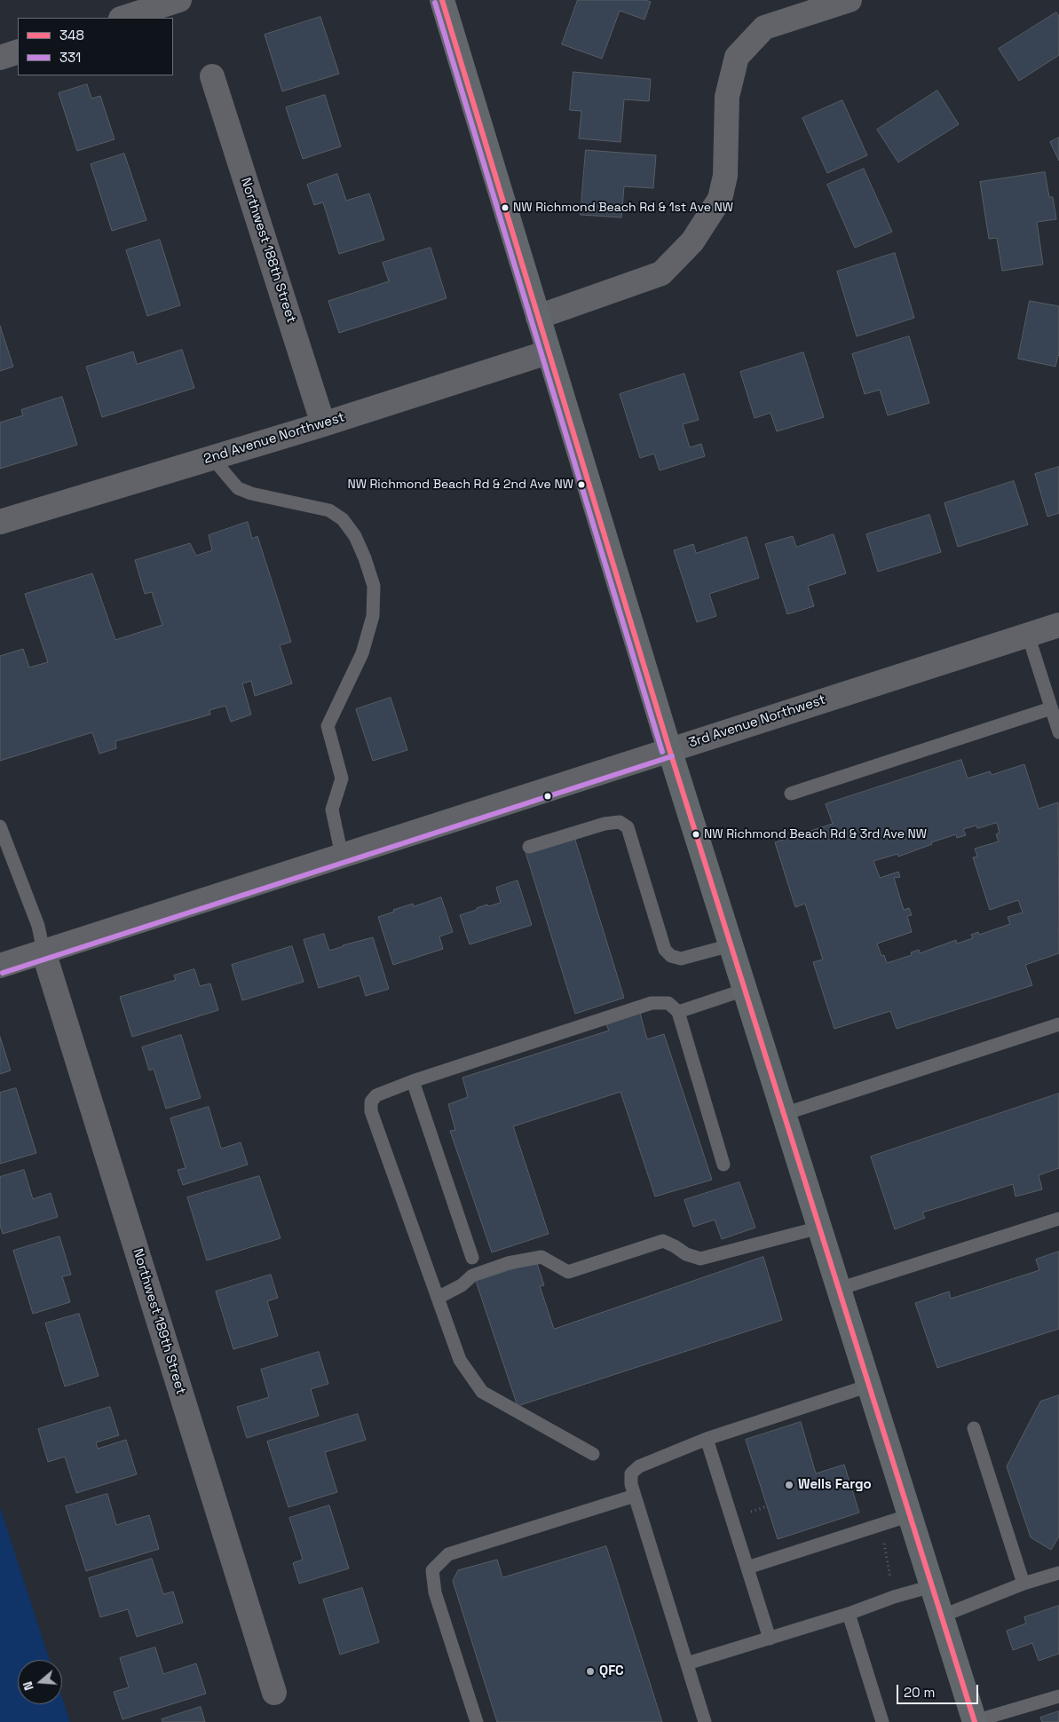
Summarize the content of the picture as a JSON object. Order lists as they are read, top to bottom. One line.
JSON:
{"streets":{"street":["Northwest 188th Street","2nd Avenue Northwest","3rd Avenue Northwest","Northwest 189th Street"]},"crossings":[["Northwest 188th Street","2nd Avenue Northwest"],["3rd Avenue Northwest","Northwest 189th Street"]],"places":["NW Richmond Beach Rd & 1st Ave NW","NW Richmond Beach Rd & 2nd Ave NW","NW Richmond Beach Rd & 3rd Ave NW","Wells Fargo","QFC"],"lines":["transit line 348","transit line 331"],"legend":["348","331"],"scale_bar":"20 m","north":"left"}
